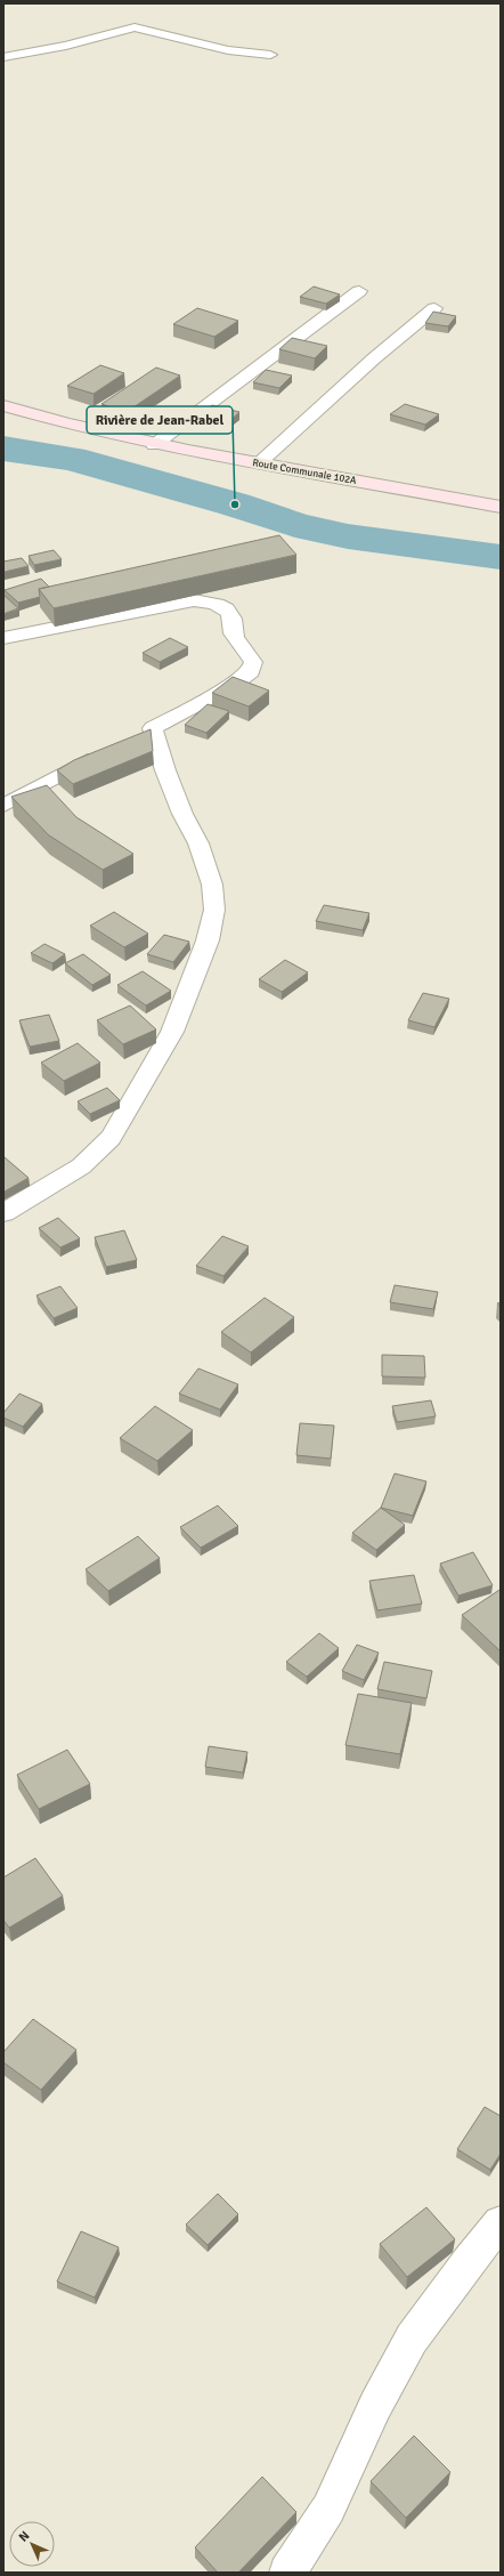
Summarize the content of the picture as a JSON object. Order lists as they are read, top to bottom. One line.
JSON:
{"streets":{"street":["Route Communale 102A"]},"places":["Rivière de Jean-Rabel"],"north":"top left"}
